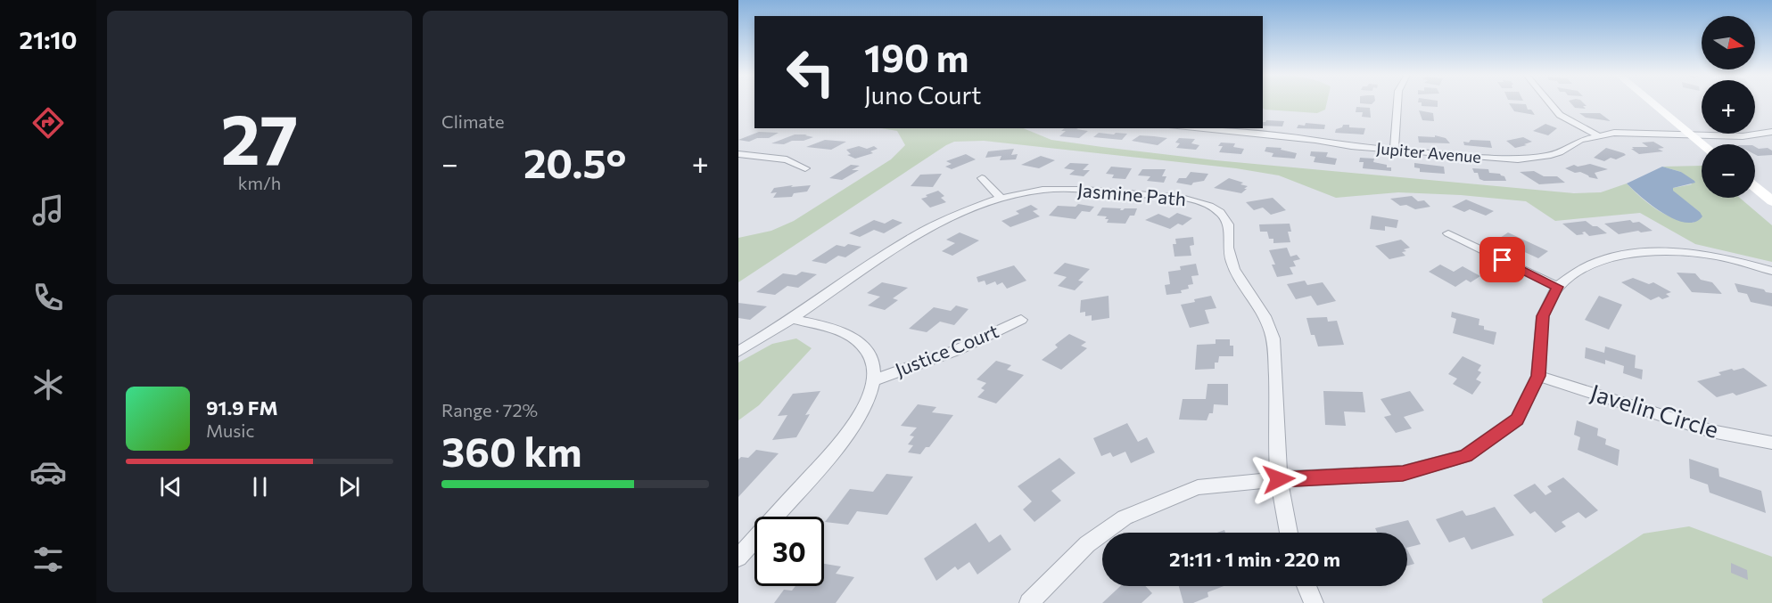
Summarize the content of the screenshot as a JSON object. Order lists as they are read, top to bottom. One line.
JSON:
{"streets":{"street":["Jupiter Avenue","Jasmine Path","Justice Court","Javelin Circle"]},"north":"right","page":{"tabs":"21:10","tile":[["27","km/h"],"Climate",["Range · 72%","360 km"]],"map_buttons":["+","−"],"turn":["190 m","Juno Court"],"heat":["−","20.5°","+"],"song":["91.9 FM","Music"],"limit":"30","trip":"21:11 · 1 min · 220 m"}}
